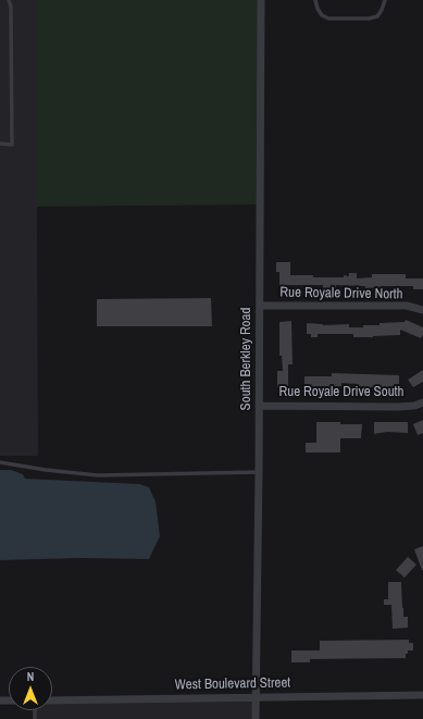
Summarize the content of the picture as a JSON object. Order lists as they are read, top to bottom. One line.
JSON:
{"streets":{"street":["Rue Royale Drive North","South Berkley Road","Rue Royale Drive South","West Boulevard Street"]},"crossings":[["Rue Royale Drive North","South Berkley Road"],["South Berkley Road","Rue Royale Drive South"],["South Berkley Road","West Boulevard Street"]],"north":"top"}
